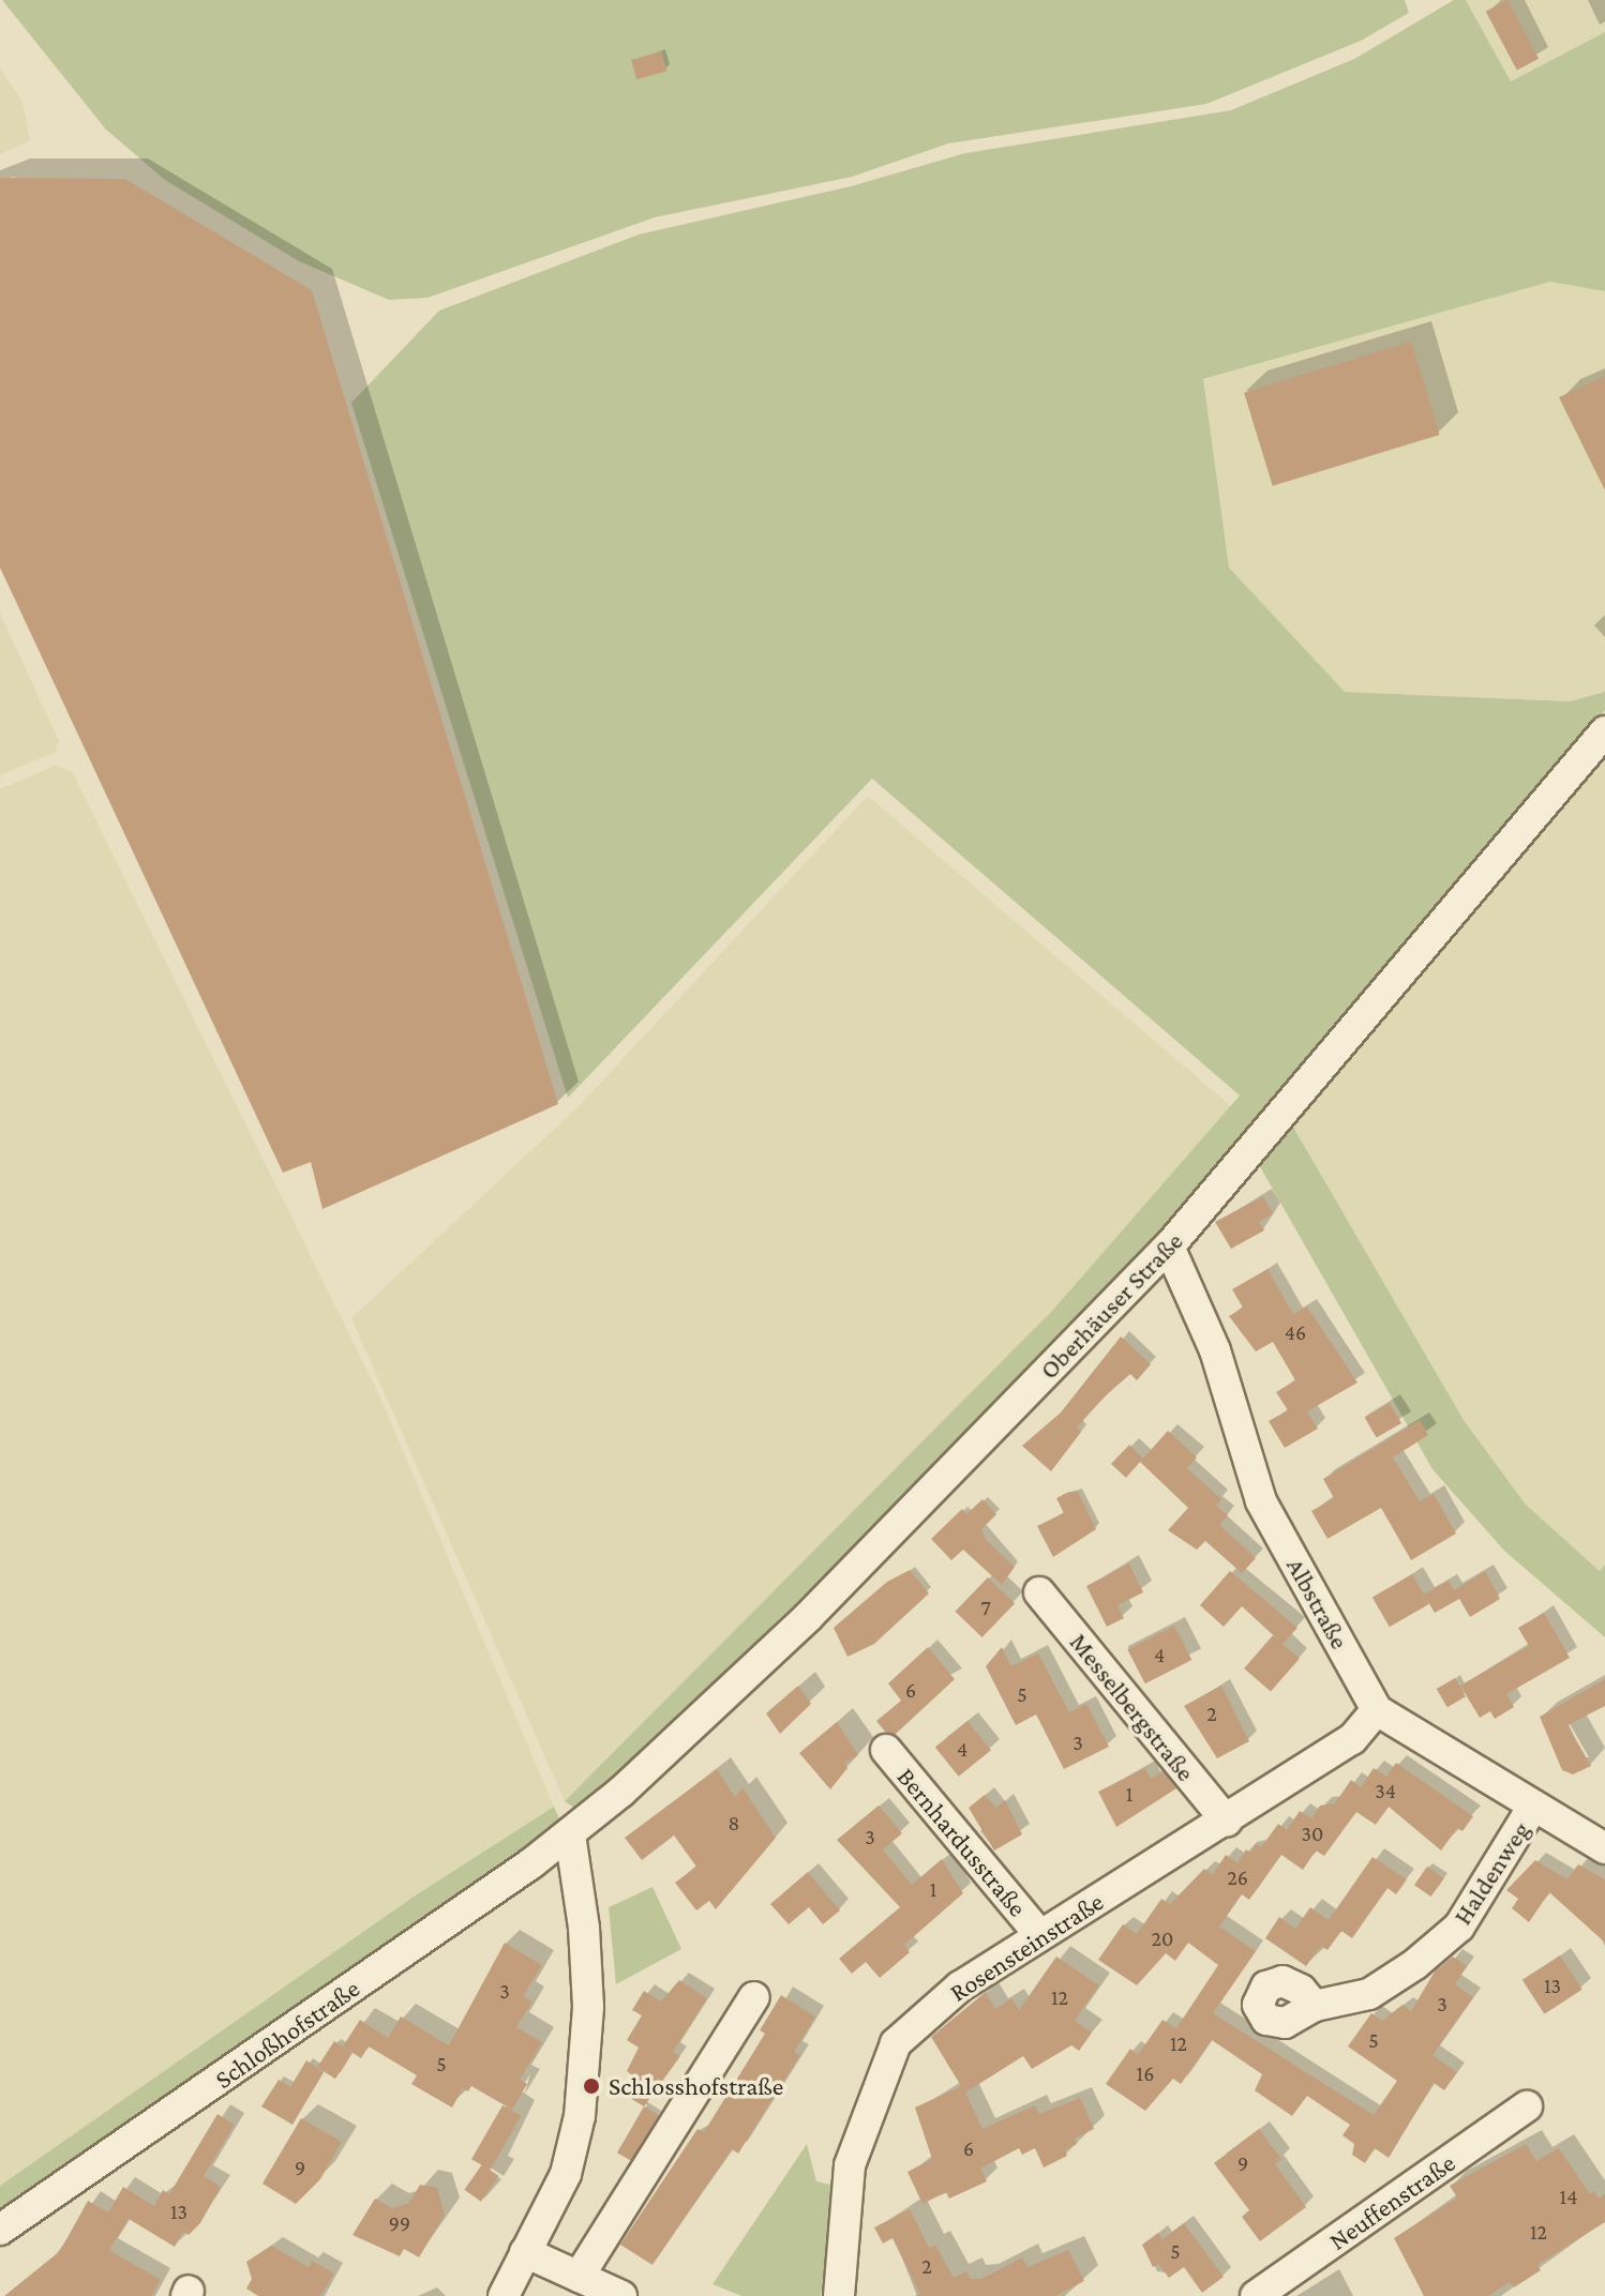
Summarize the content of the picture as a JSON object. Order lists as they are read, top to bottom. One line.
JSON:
{"streets":{"street":["Oberhäuser Straße","Albstraße","Messelbergstraße","Bernhardusstraße","Haldenweg","Rosensteinstraße","Schloßhofstraße","Neuffenstraße"]},"crossings":[["Oberhäuser Straße","Albstraße"],["Oberhäuser Straße","Schloßhofstraße"],["Albstraße","Haldenweg"],["Albstraße","Rosensteinstraße"],["Messelbergstraße","Rosensteinstraße"],["Bernhardusstraße","Rosensteinstraße"]],"places":["Schlosshofstraße"],"house_numbers":["46","7","4","6","5","2","3","4","34","1","8","30","3","26","1","20","13","3","12","3","5","12","5","16","6","9","9","14","13","99","12","5","2"]}
